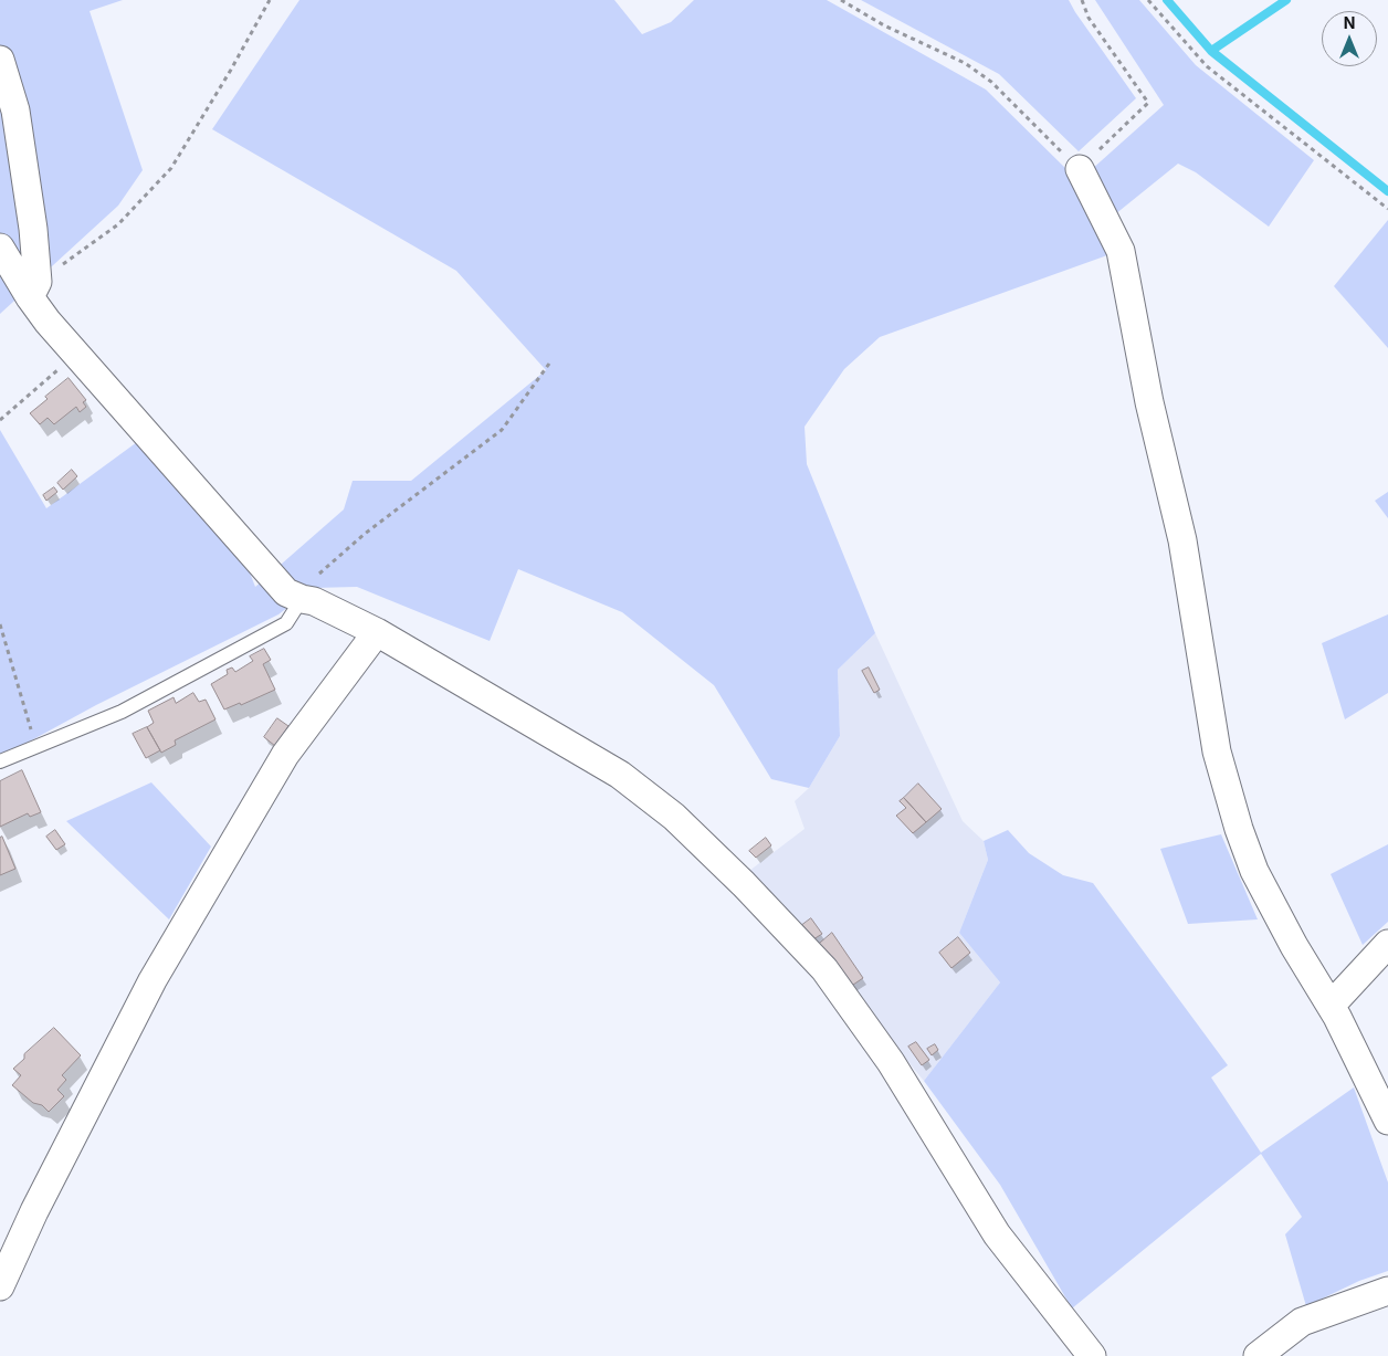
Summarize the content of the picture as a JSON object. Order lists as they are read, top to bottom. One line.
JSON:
{"north":"top"}
